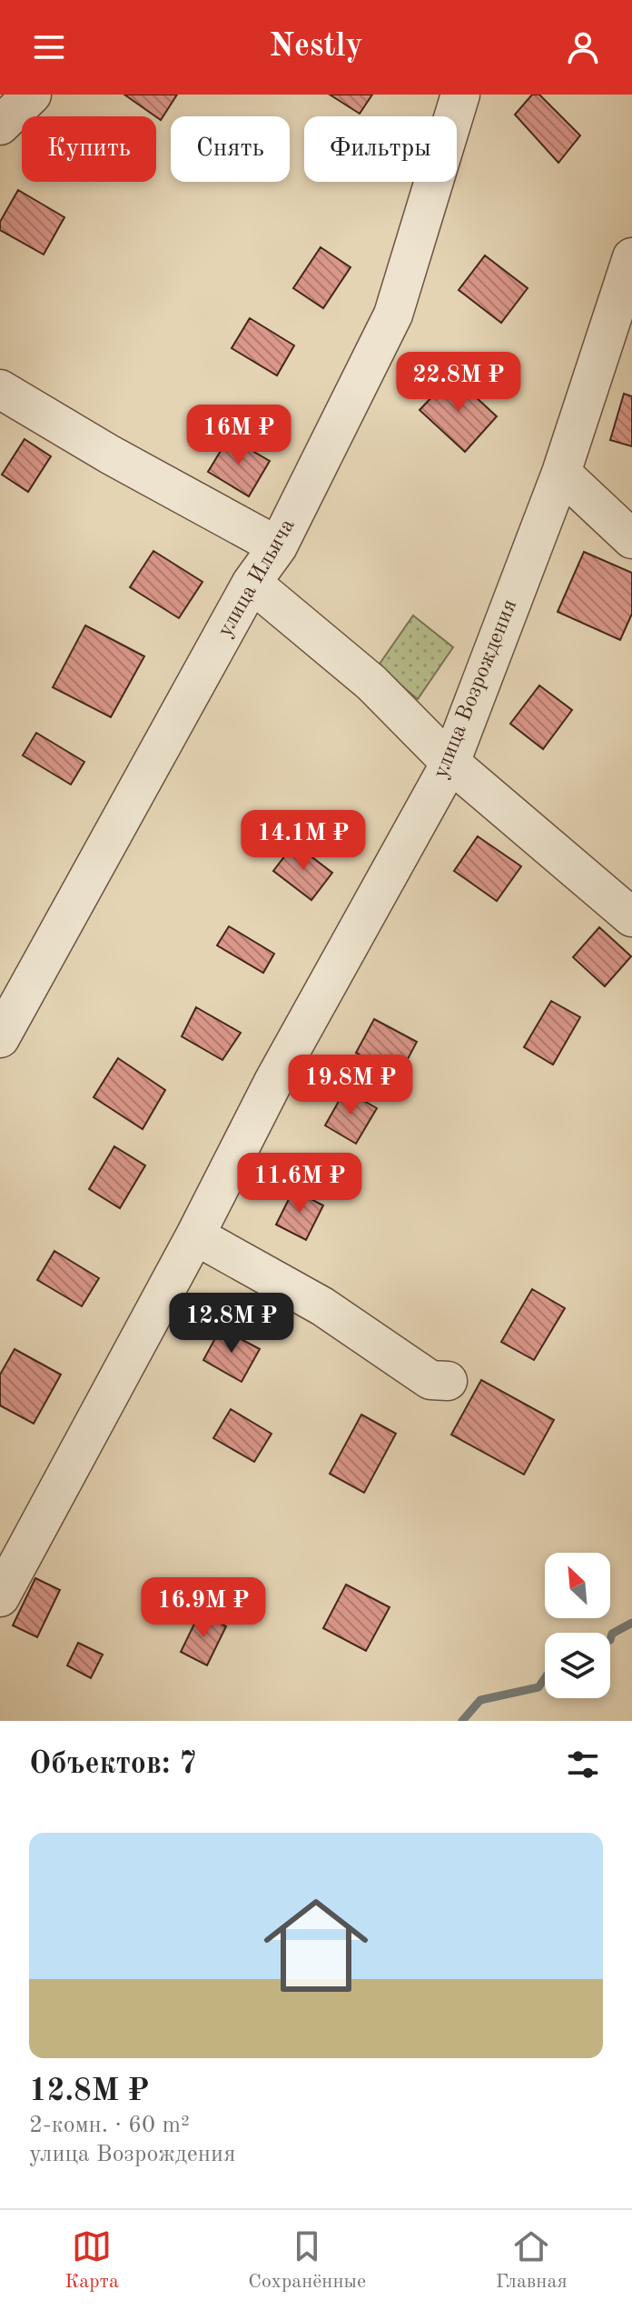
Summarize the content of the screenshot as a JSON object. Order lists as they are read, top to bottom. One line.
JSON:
{"streets":{"street":["улица Ильича","улица Возрождения"]},"north":"top left","page":{"header":"Nestly","chip":["Купить","Снять","Фильтры"],"price":["22.8M ₽","16M ₽","14.1M ₽","19.8M ₽","11.6M ₽","12.8M ₽","16.9M ₽"],"heading":"Объектов: 7","list":[{"name":"12.8M ₽","note":"2-комн. · 60 m² · улица Возрождения"}],"tabs":["Карта","Сохранённые","Главная"]}}
